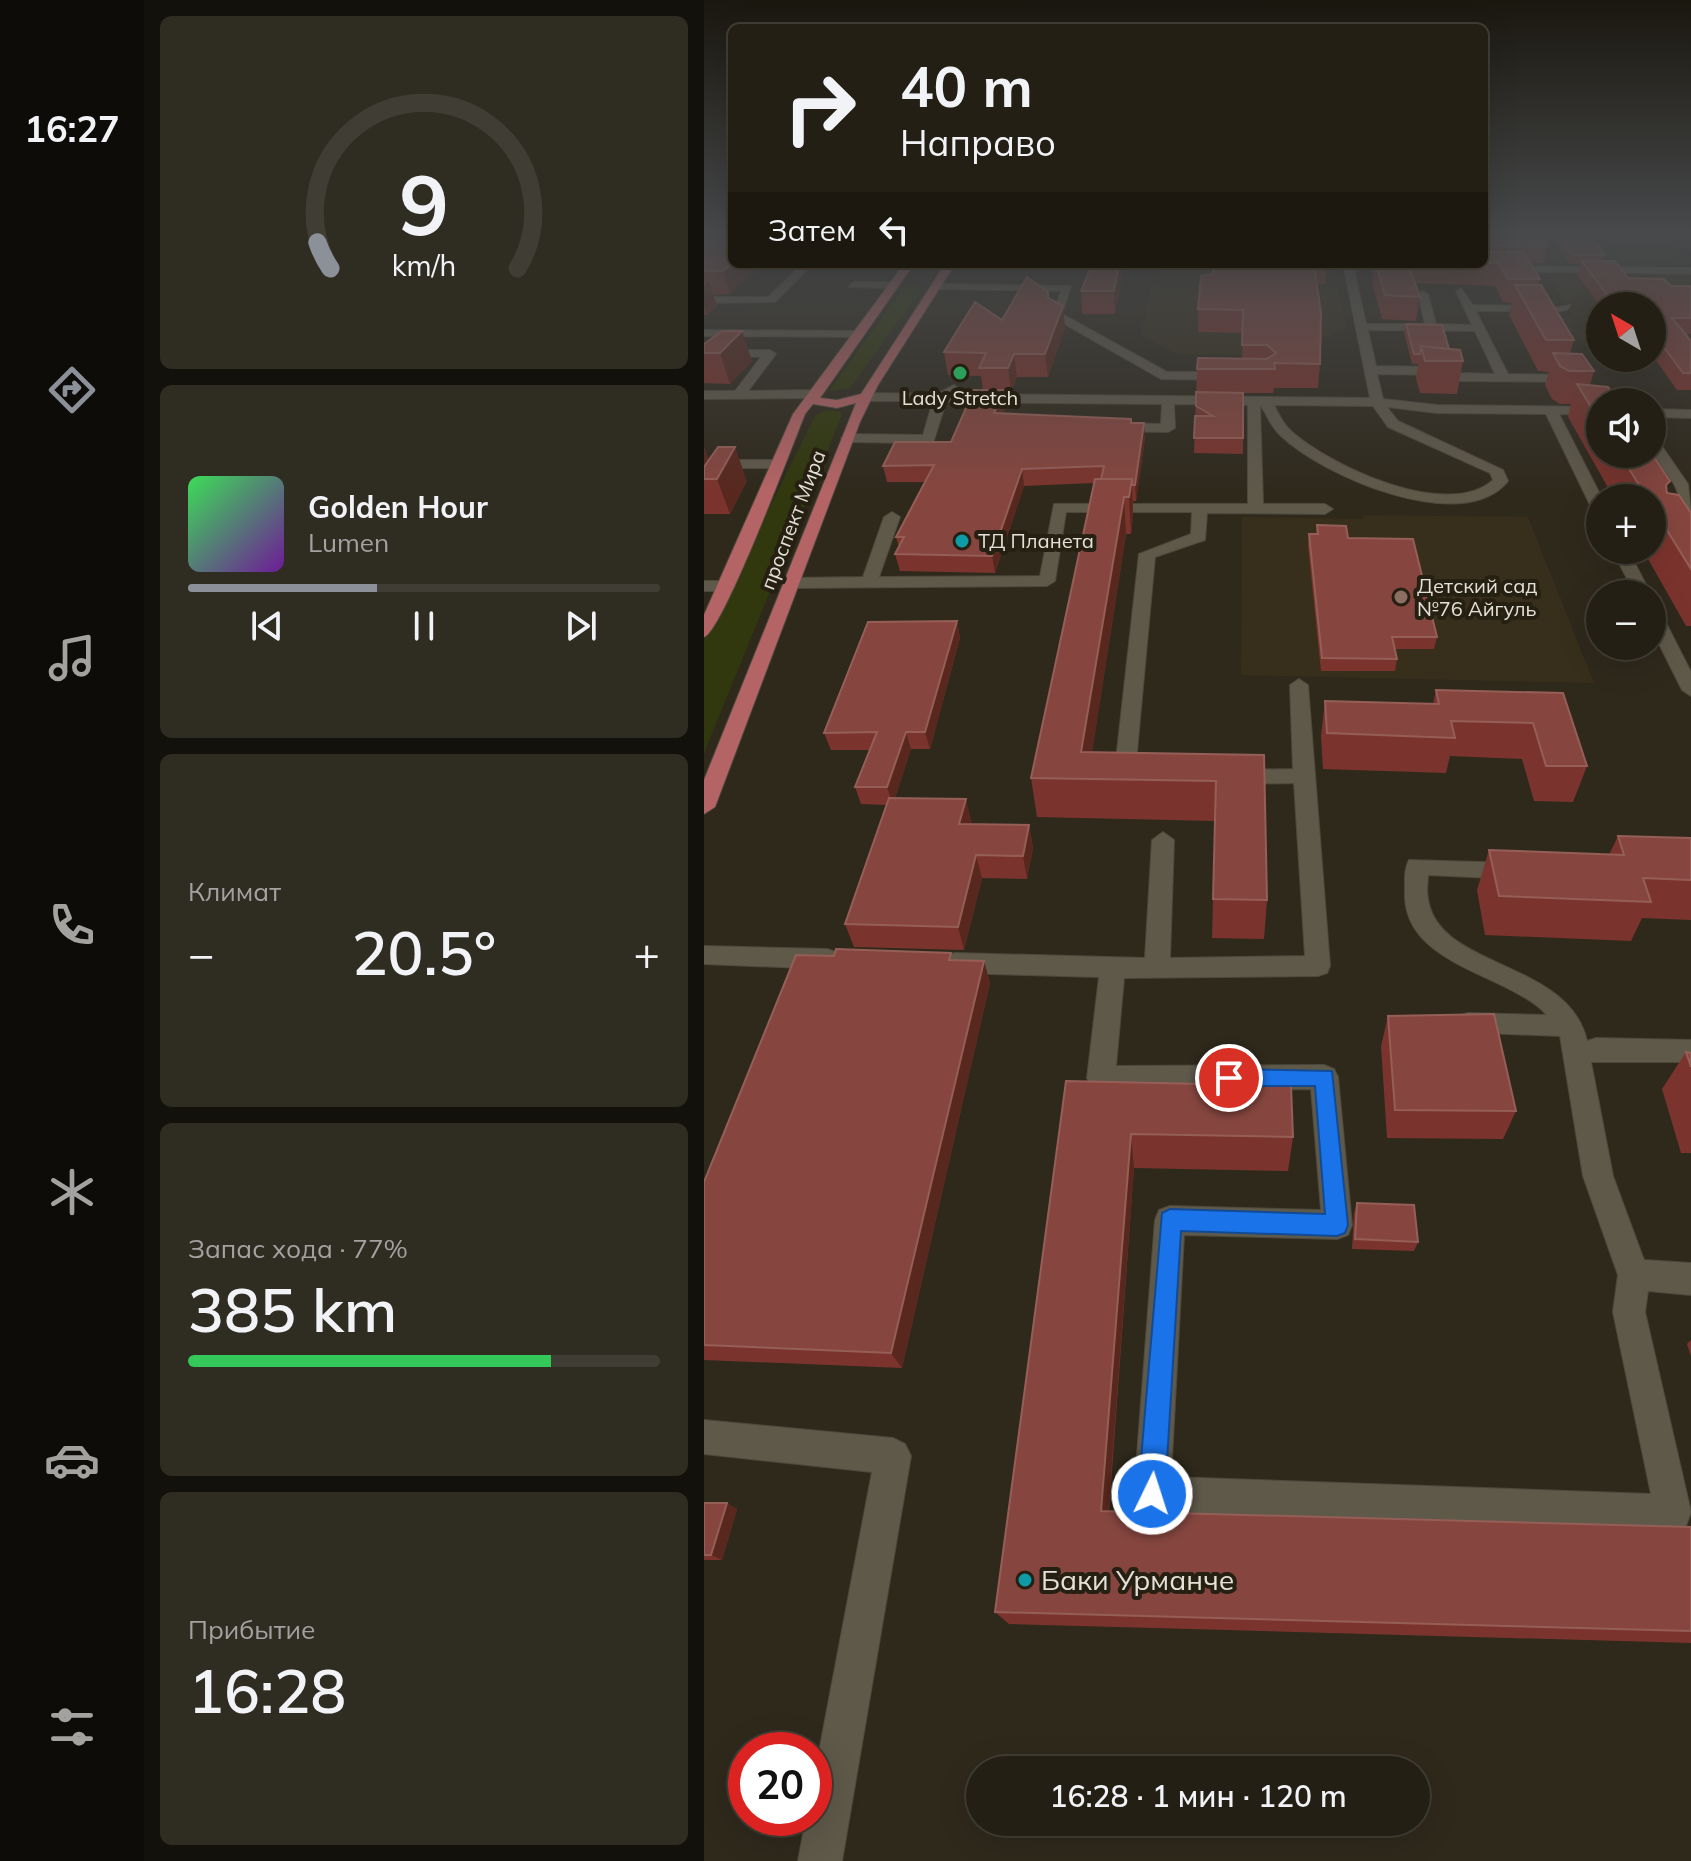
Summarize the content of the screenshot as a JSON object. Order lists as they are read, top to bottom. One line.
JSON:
{"streets":{"main road":["проспект Мира"]},"places":["Lady Stretch","ТД Планета","Детский сад №76 Айгуль","Баки Урманче"],"north":"top left","page":{"tabs":"16:27","turn":["40 m","Направо"],"then":"Затем","map_buttons":["+","−"],"song":["Golden Hour","Lumen"],"tile":["Климат",["Запас хода · 77%","385 km"],["Прибытие","16:28"]],"heat":["−","20.5°","+"],"limit":"20","trip":"16:28 · 1 мин · 120 m","gauge":["9","km/h"]}}
